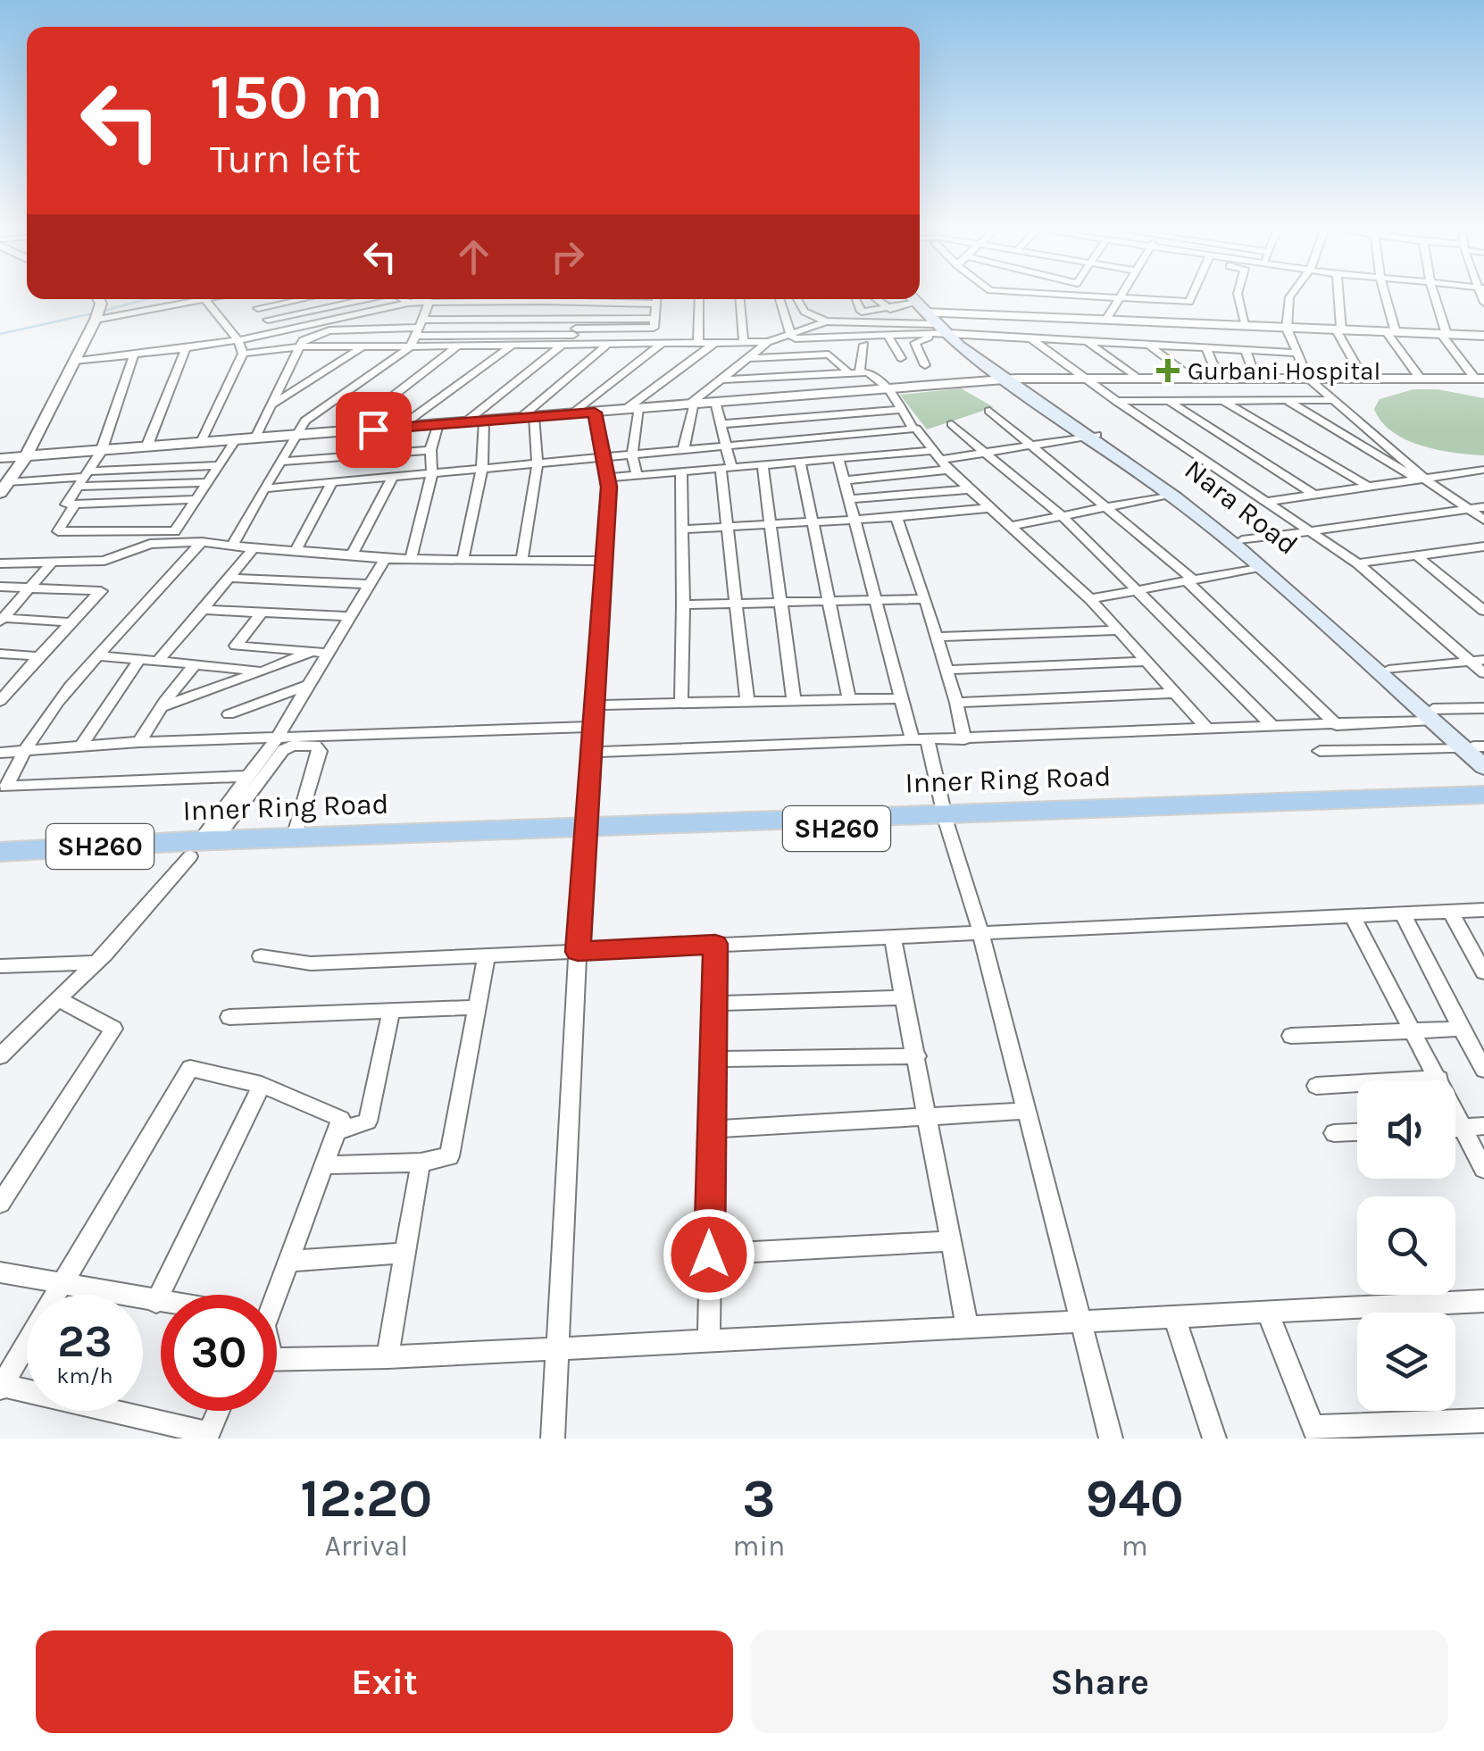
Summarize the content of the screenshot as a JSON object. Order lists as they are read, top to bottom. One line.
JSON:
{"streets":{"highway":["Inner Ring Road","SH260"],"main road":["Nara Road"]},"places":{"health":["Gurbani Hospital"]},"page":{"turn":["150 m","Turn left"],"speed":"23 km/h","limit":"30","eta":["12:20","Arrival","3","min","940","m"],"buttons":["Exit","Share"]}}
